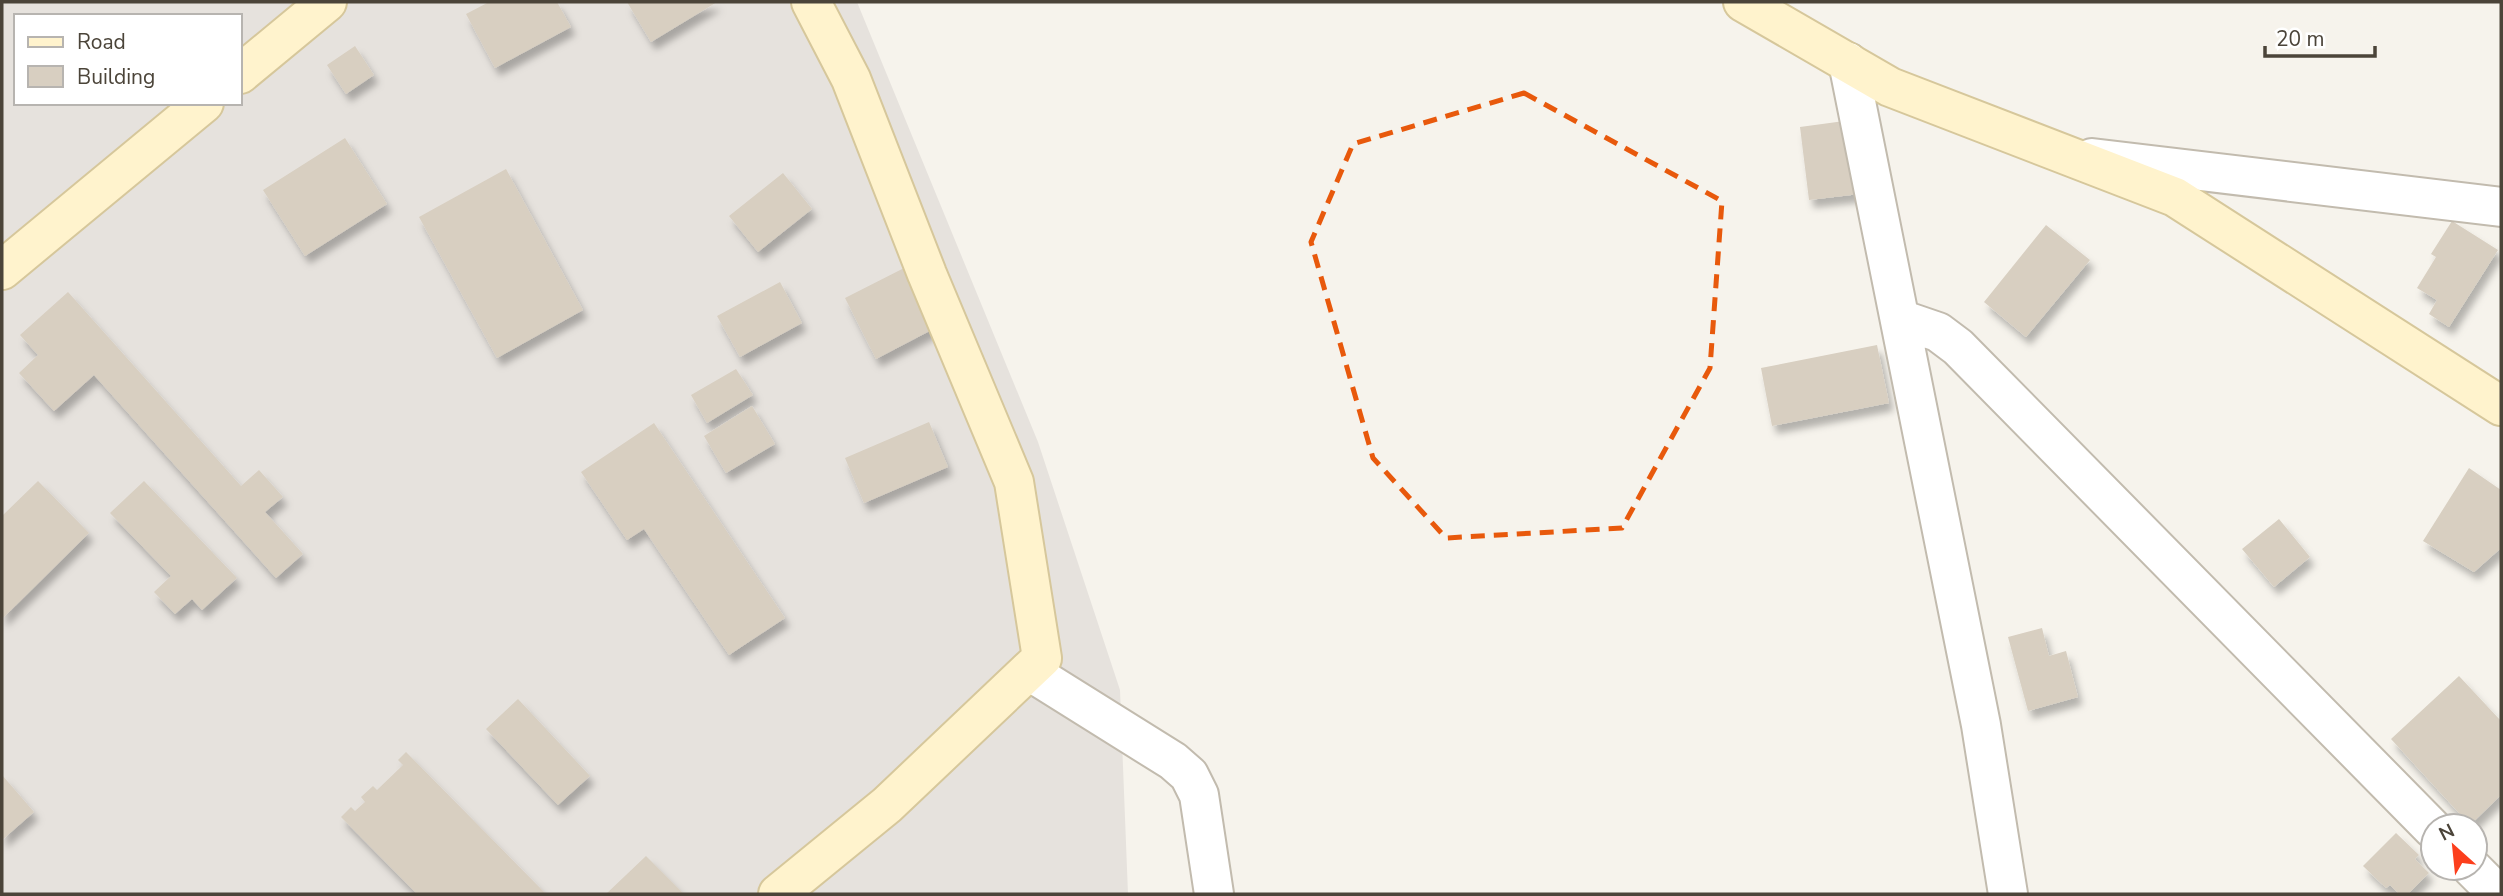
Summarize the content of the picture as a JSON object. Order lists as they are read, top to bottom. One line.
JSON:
{"legend":["Road","Building"],"scale_bar":"20 m","north":"top left"}
